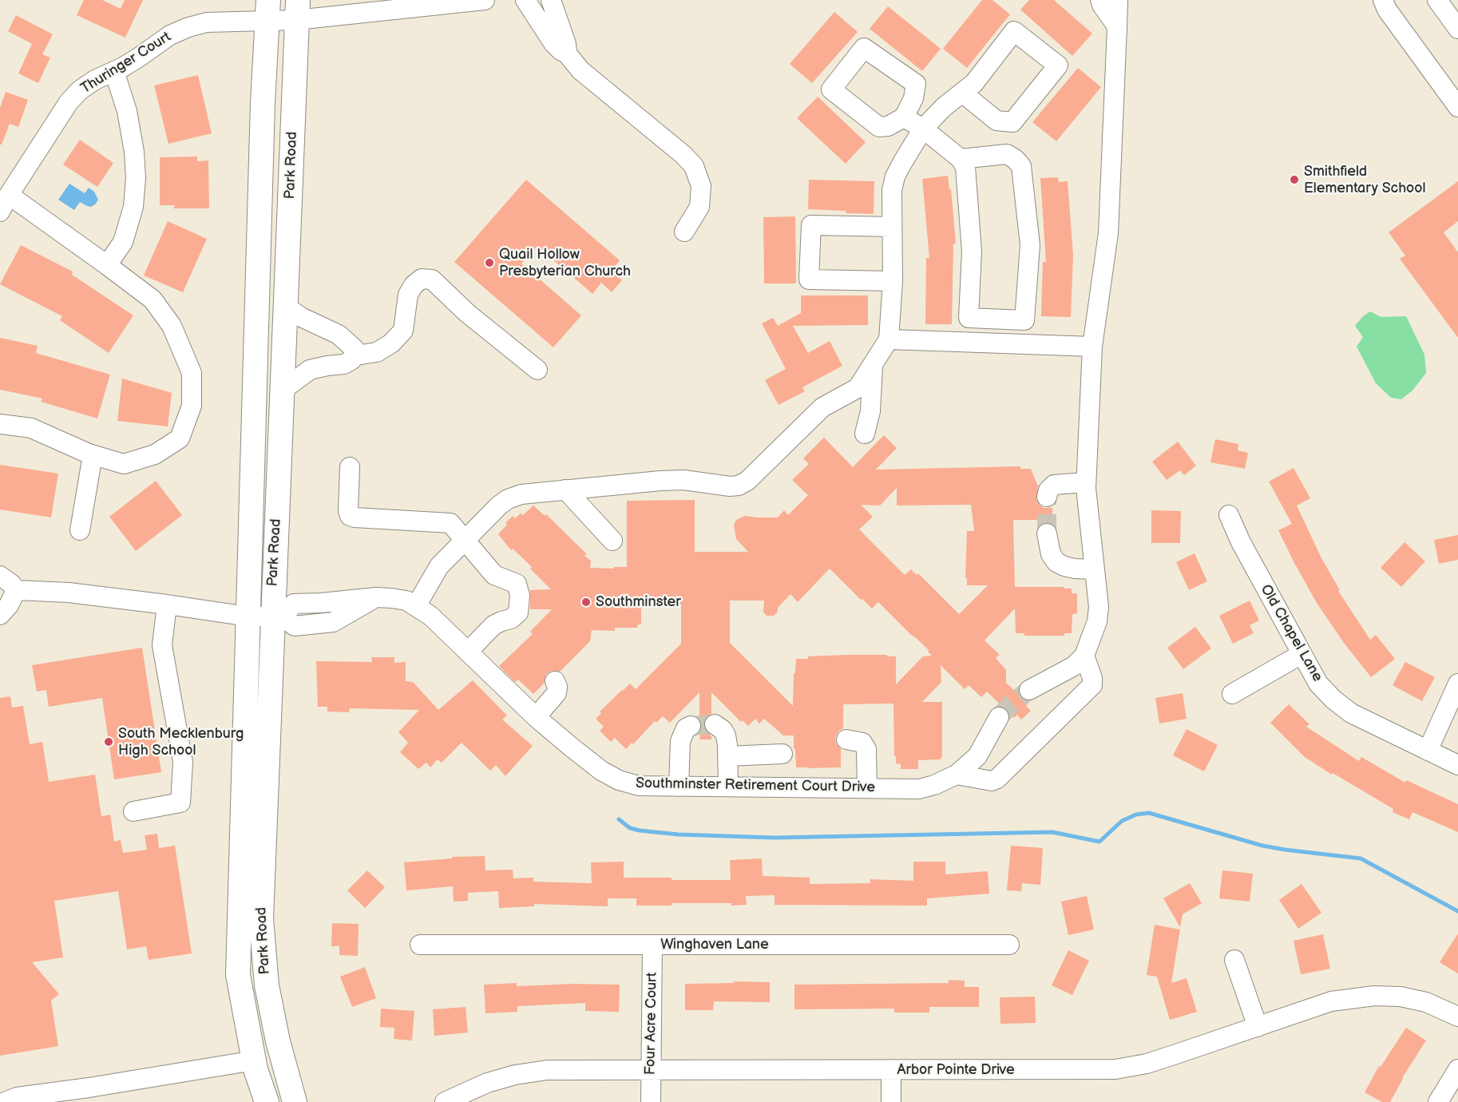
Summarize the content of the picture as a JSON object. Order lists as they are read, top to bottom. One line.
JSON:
{"streets":{"main road":["Park Road"],"street":["Thuringer Court","Old Chapel Lane","Southminster Retirement Court Drive","Winghaven Lane","Four Acre Court","Arbor Pointe Drive"]},"crossings":[["Thuringer Court","Park Road"],["Park Road","Southminster Retirement Court Drive"],["Winghaven Lane","Four Acre Court"],["Four Acre Court","Arbor Pointe Drive"]],"places":["Smithfield Elementary School","Quail Hollow Presbyterian Church","Southminster","South Mecklenburg High School"]}
